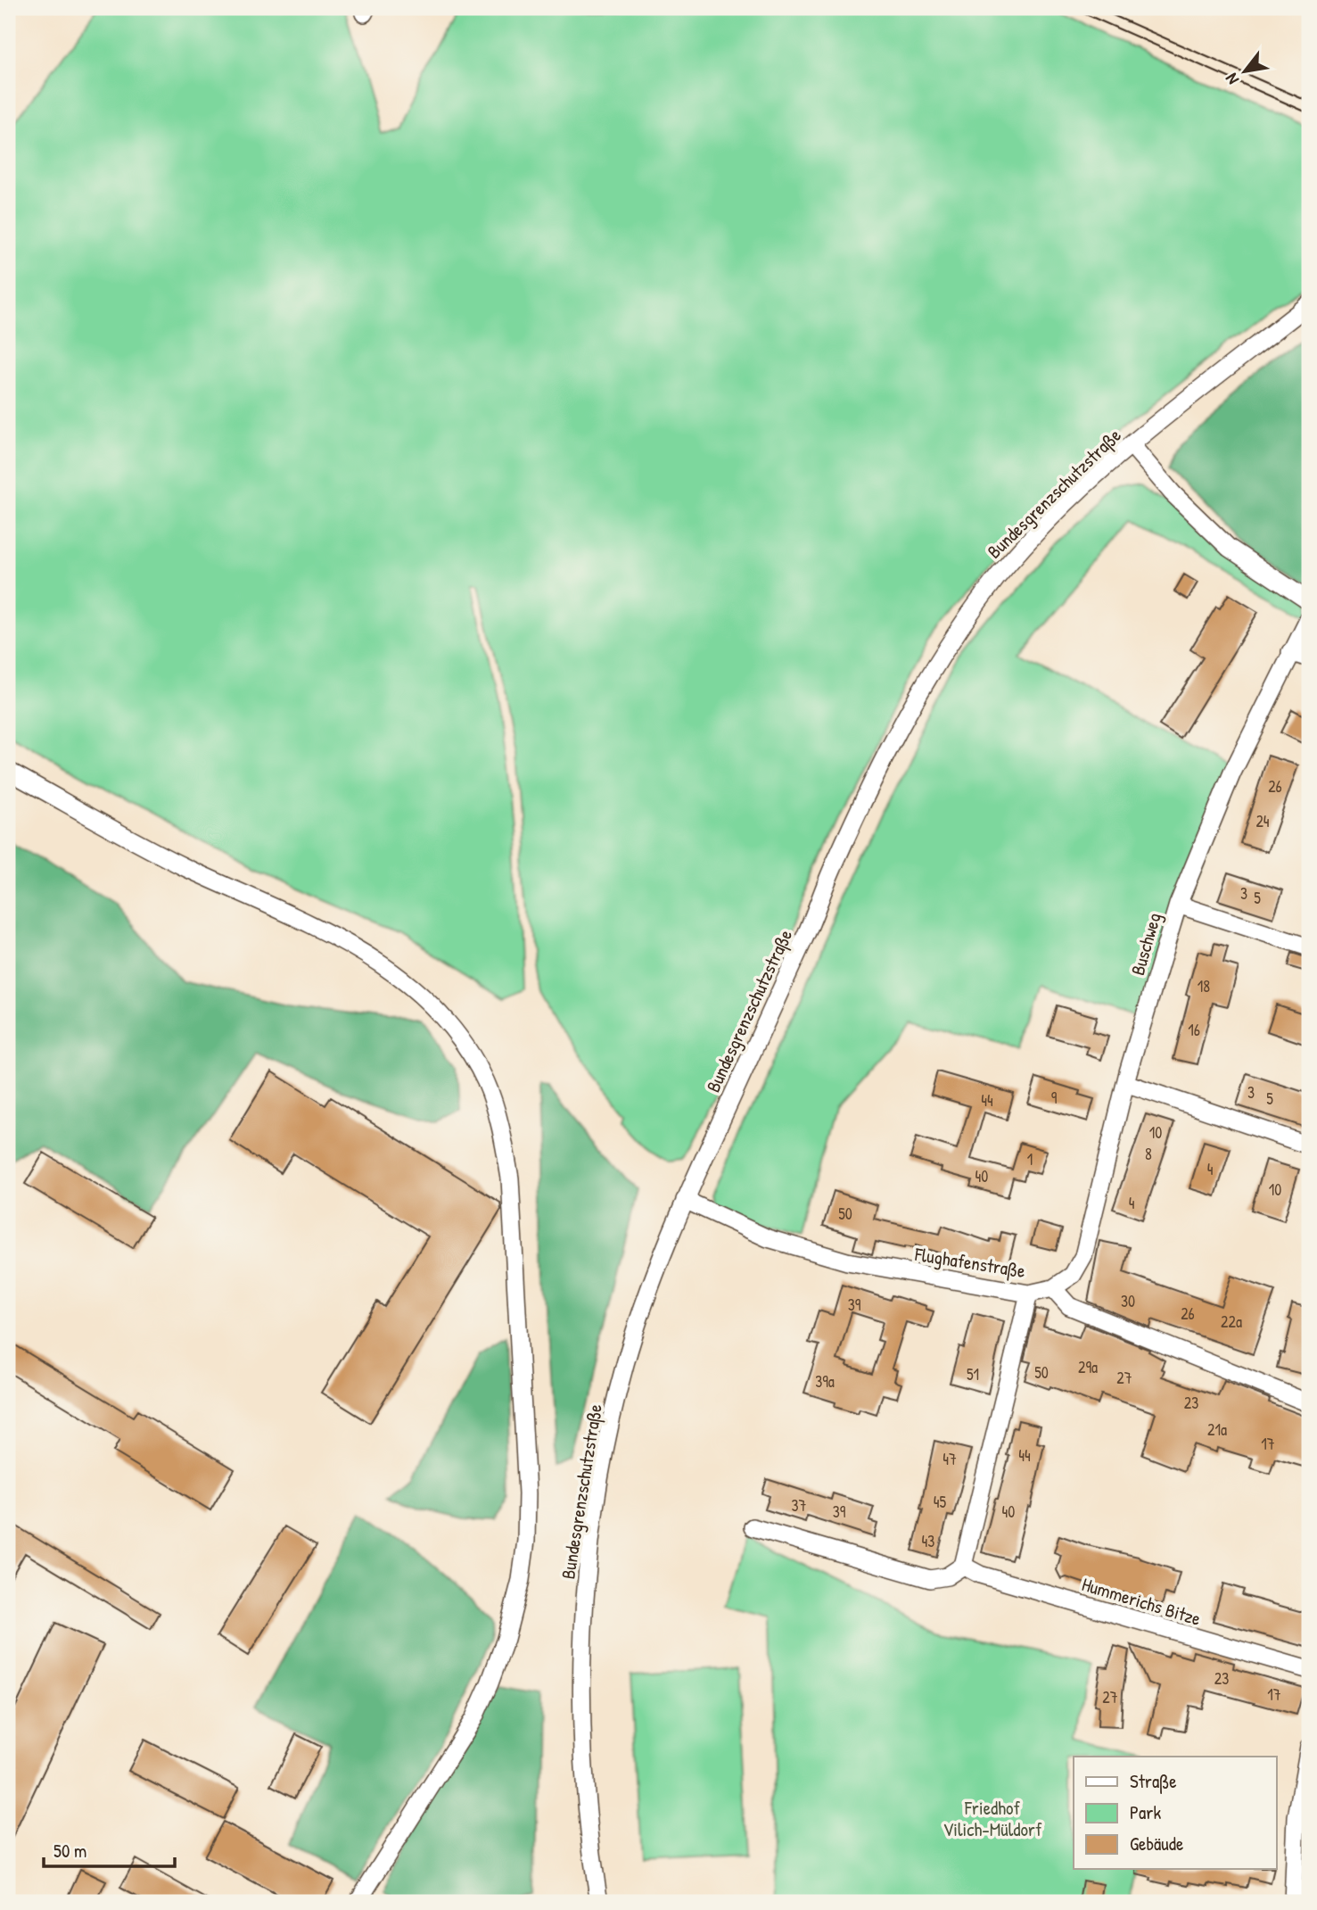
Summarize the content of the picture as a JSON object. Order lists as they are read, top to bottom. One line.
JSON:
{"streets":{"street":["Bundesgrenzschutzstraße","Buschweg","Flughafenstraße","Hummerichs Bitze"]},"crossings":[["Bundesgrenzschutzstraße","Flughafenstraße"],["Buschweg","Flughafenstraße"]],"parks":["Friedhof Vilich-Müldorf"],"house_numbers":["26","24","3","5","18","16","3","9","5","44","10","8","1","4","40","10","4","50","30","39","26","22a","29a","50","51","27","39a","23","21a","17","44","47","45","37","39","40","43","23","17","27"],"legend":["Straße","Park","Gebäude"],"scale_bar":"50 m","north":"bottom left"}
